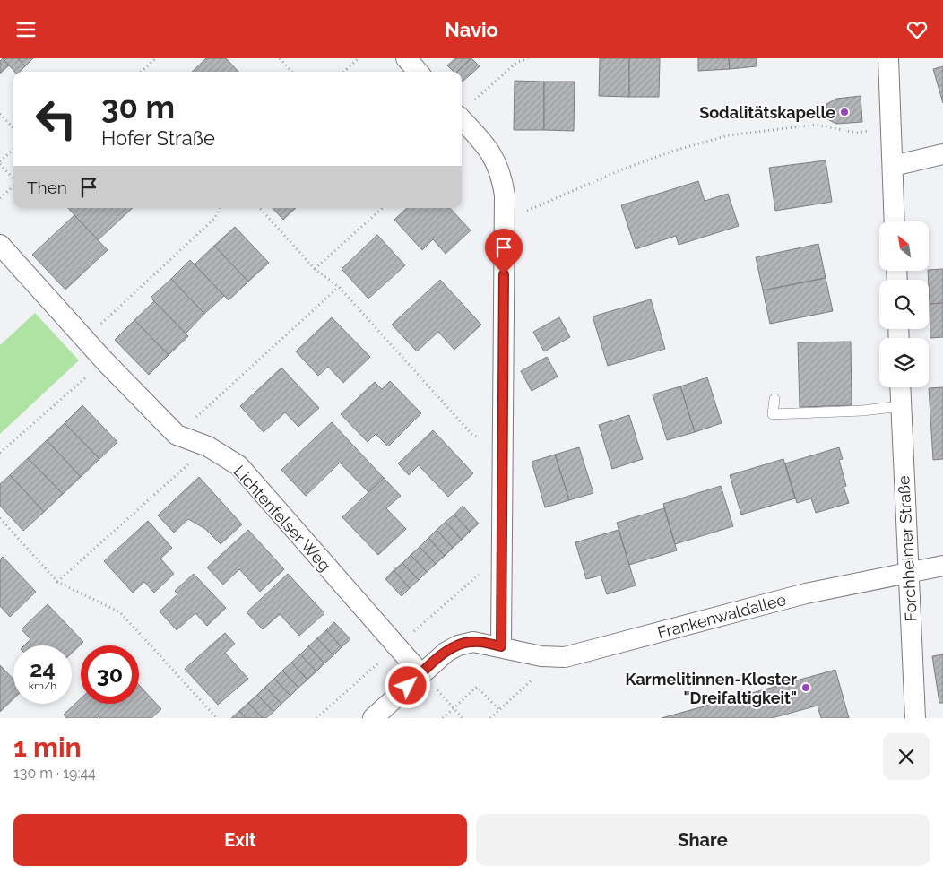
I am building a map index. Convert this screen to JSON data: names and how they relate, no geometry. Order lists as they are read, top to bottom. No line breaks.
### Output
{"streets":{"street":["Lichtenfelser Weg","Forchheimer Straße","Frankenwaldallee"]},"crossings":[["Lichtenfelser Weg","Frankenwaldallee"],["Forchheimer Straße","Frankenwaldallee"]],"places":["Sodalitätskapelle","Karmelitinnen-Kloster \"Dreifaltigkeit\""],"north":"top left","page":{"header":"Navio","turn":["30 m","Hofer Straße"],"then":"Then","speed":"24 km/h","limit":"30","heading":["1 min","130 m · 19:44"],"buttons":["Exit","Share"]}}
